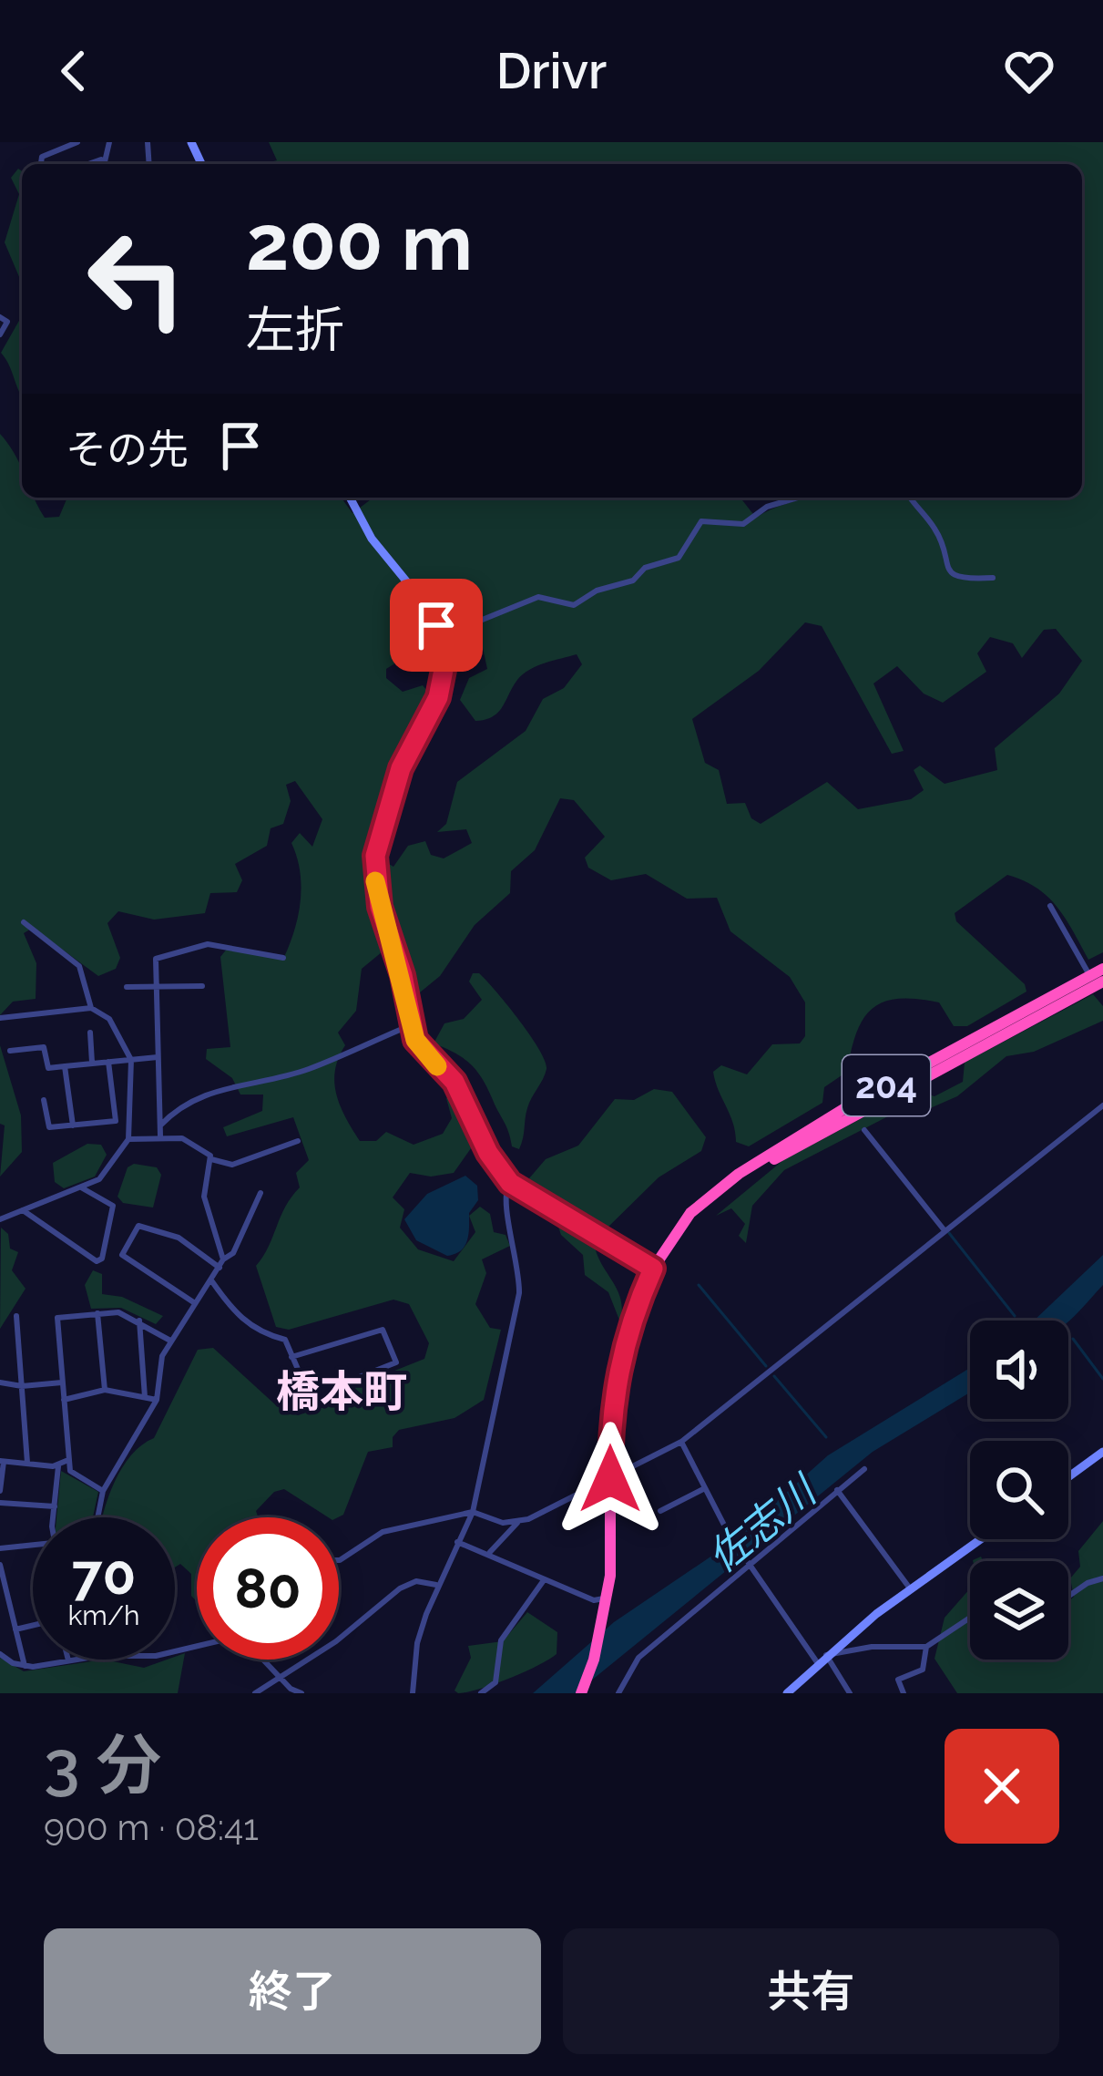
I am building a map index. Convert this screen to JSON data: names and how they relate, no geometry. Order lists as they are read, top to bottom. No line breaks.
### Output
{"streets":{"highway":["204"]},"districts":["橋本町"],"water":["佐志川"],"page":{"header":"Drivr","turn":["200 m","左折"],"then":"その先","speed":"70 km/h","limit":"80","heading":["3 分","900 m · 08:41"],"buttons":["終了","共有"]}}
